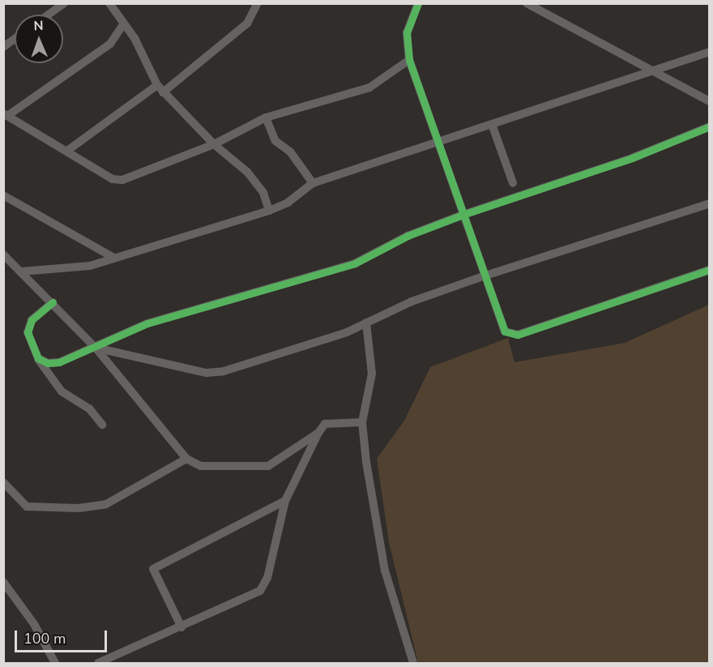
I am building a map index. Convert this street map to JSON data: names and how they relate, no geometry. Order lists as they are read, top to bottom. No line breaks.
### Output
{"scale_bar":"100 m","north":"top"}
